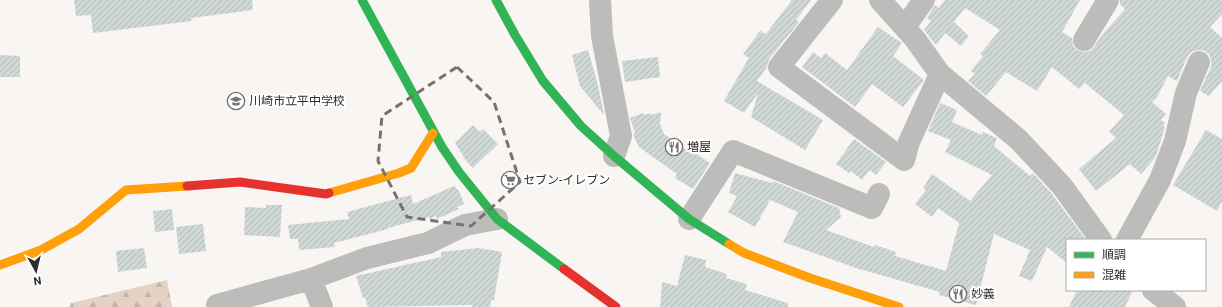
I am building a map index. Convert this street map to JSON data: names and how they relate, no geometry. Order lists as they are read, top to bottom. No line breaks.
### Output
{"places":{"school or university":["川崎市立平中学校"],"restaurant":["増屋","妙義"],"supermarket":["セブン-イレブン"]},"legend":["順調","混雑"],"north":"bottom"}
